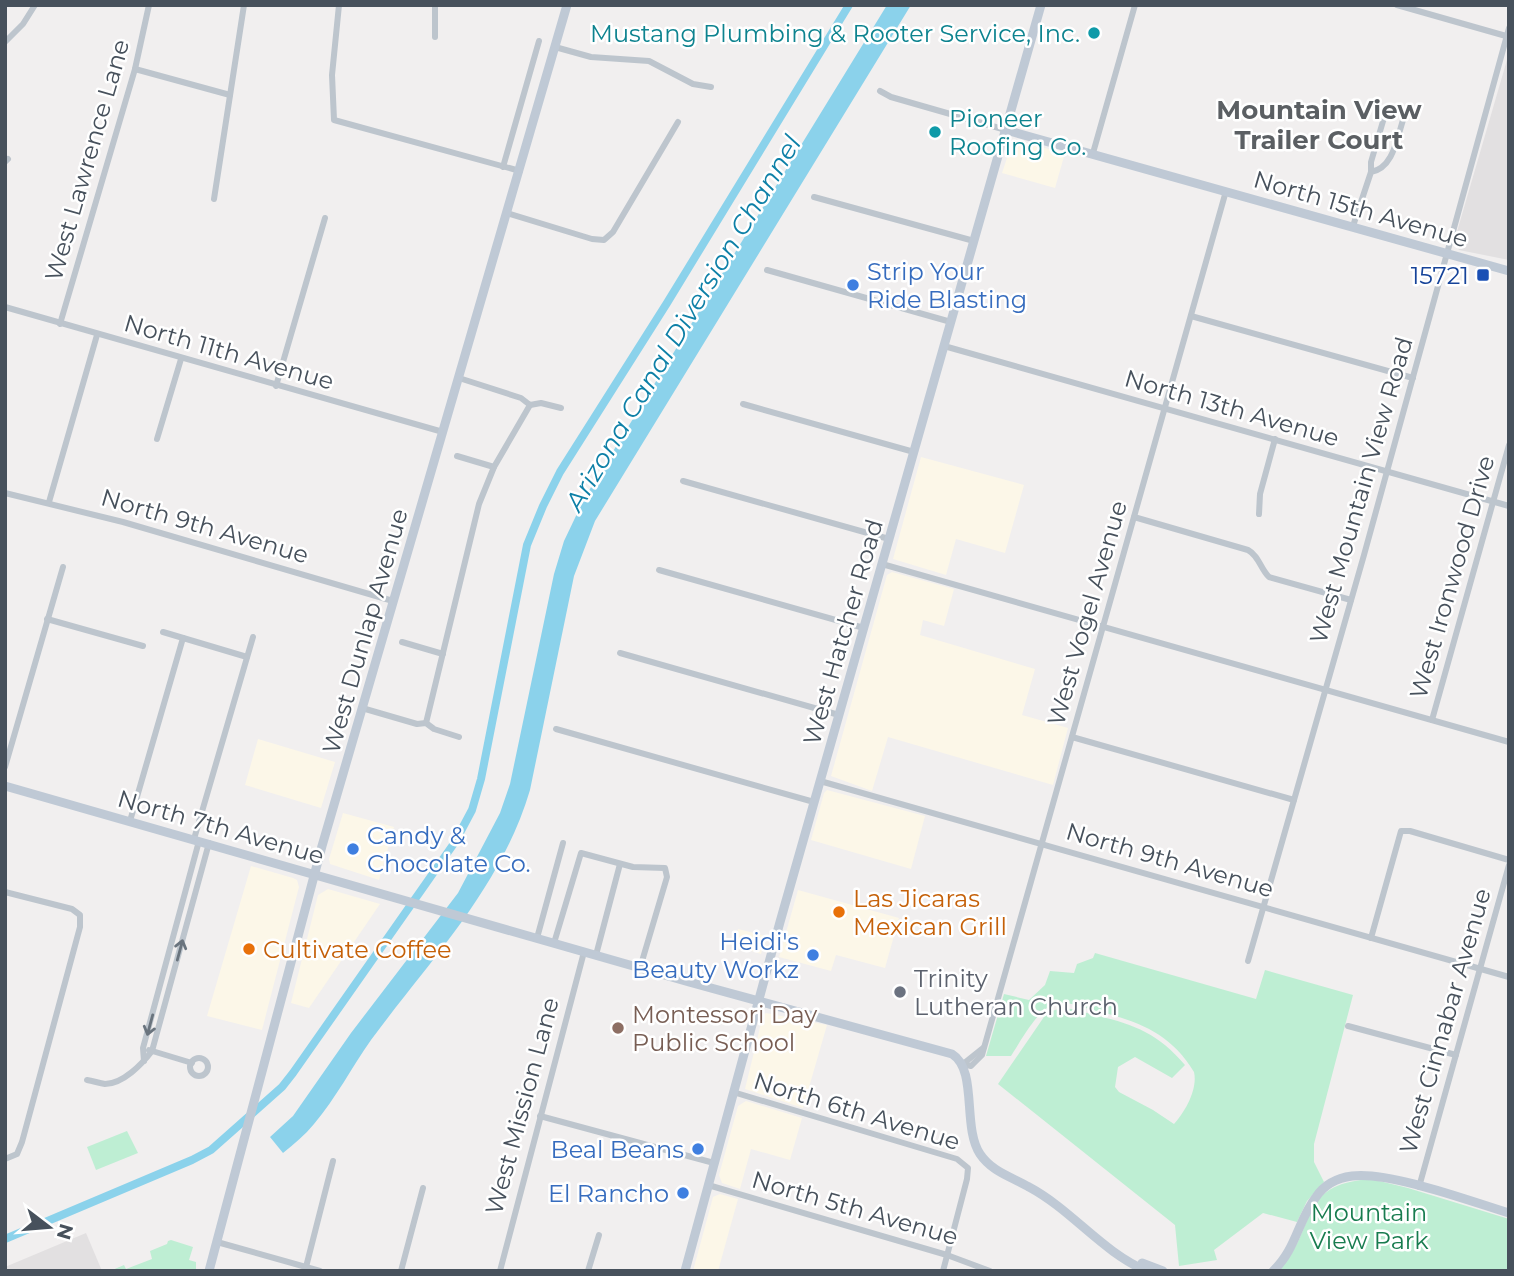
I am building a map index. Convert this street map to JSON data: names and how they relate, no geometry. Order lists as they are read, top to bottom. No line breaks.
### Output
{"streets":{"street":["West Lawrence Lane","North 15th Avenue","North 11th Avenue","North 13th Avenue","West Mountain View Road","North 9th Avenue","West Ironwood Drive","West Vogel Avenue","West Dunlap Avenue","West Hatcher Road","North 7th Avenue","West Cinnabar Avenue","West Mission Lane","North 6th Avenue","North 5th Avenue"]},"crossings":[["West Lawrence Lane","North 11th Avenue"],["North 15th Avenue","West Mountain View Road"],["North 15th Avenue","West Vogel Avenue"],["North 15th Avenue","West Hatcher Road"],["North 11th Avenue","West Dunlap Avenue"],["North 13th Avenue","West Mountain View Road"],["North 13th Avenue","West Ironwood Drive"],["North 13th Avenue","West Vogel Avenue"],["North 13th Avenue","West Hatcher Road"],["West Mountain View Road","North 9th Avenue"],["North 9th Avenue","West Vogel Avenue"],["North 9th Avenue","West Dunlap Avenue"],["North 9th Avenue","West Hatcher Road"],["North 9th Avenue","West Cinnabar Avenue"],["West Vogel Avenue","North 7th Avenue"],["West Dunlap Avenue","North 7th Avenue"],["West Hatcher Road","North 7th Avenue"],["West Hatcher Road","North 6th Avenue"],["West Hatcher Road","North 5th Avenue"],["North 7th Avenue","West Mission Lane"],["North 6th Avenue","North 5th Avenue"]],"districts":["Mountain View Trailer Court"],"water":["Arizona Canal Diversion Channel"],"parks":["Mountain View Park"],"places":{"other":["Mustang Plumbing & Rooter Service, Inc.","Pioneer Roofing Co.","Strip Your Ride Blasting","Candy & Chocolate Co.","Las Jicaras Mexican Grill","Cultivate Coffee","Heidi's Beauty Workz","Trinity Lutheran Church","Montessori Day Public School","Beal Beans","El Rancho"],"transit":["15721"]},"north":"right"}
